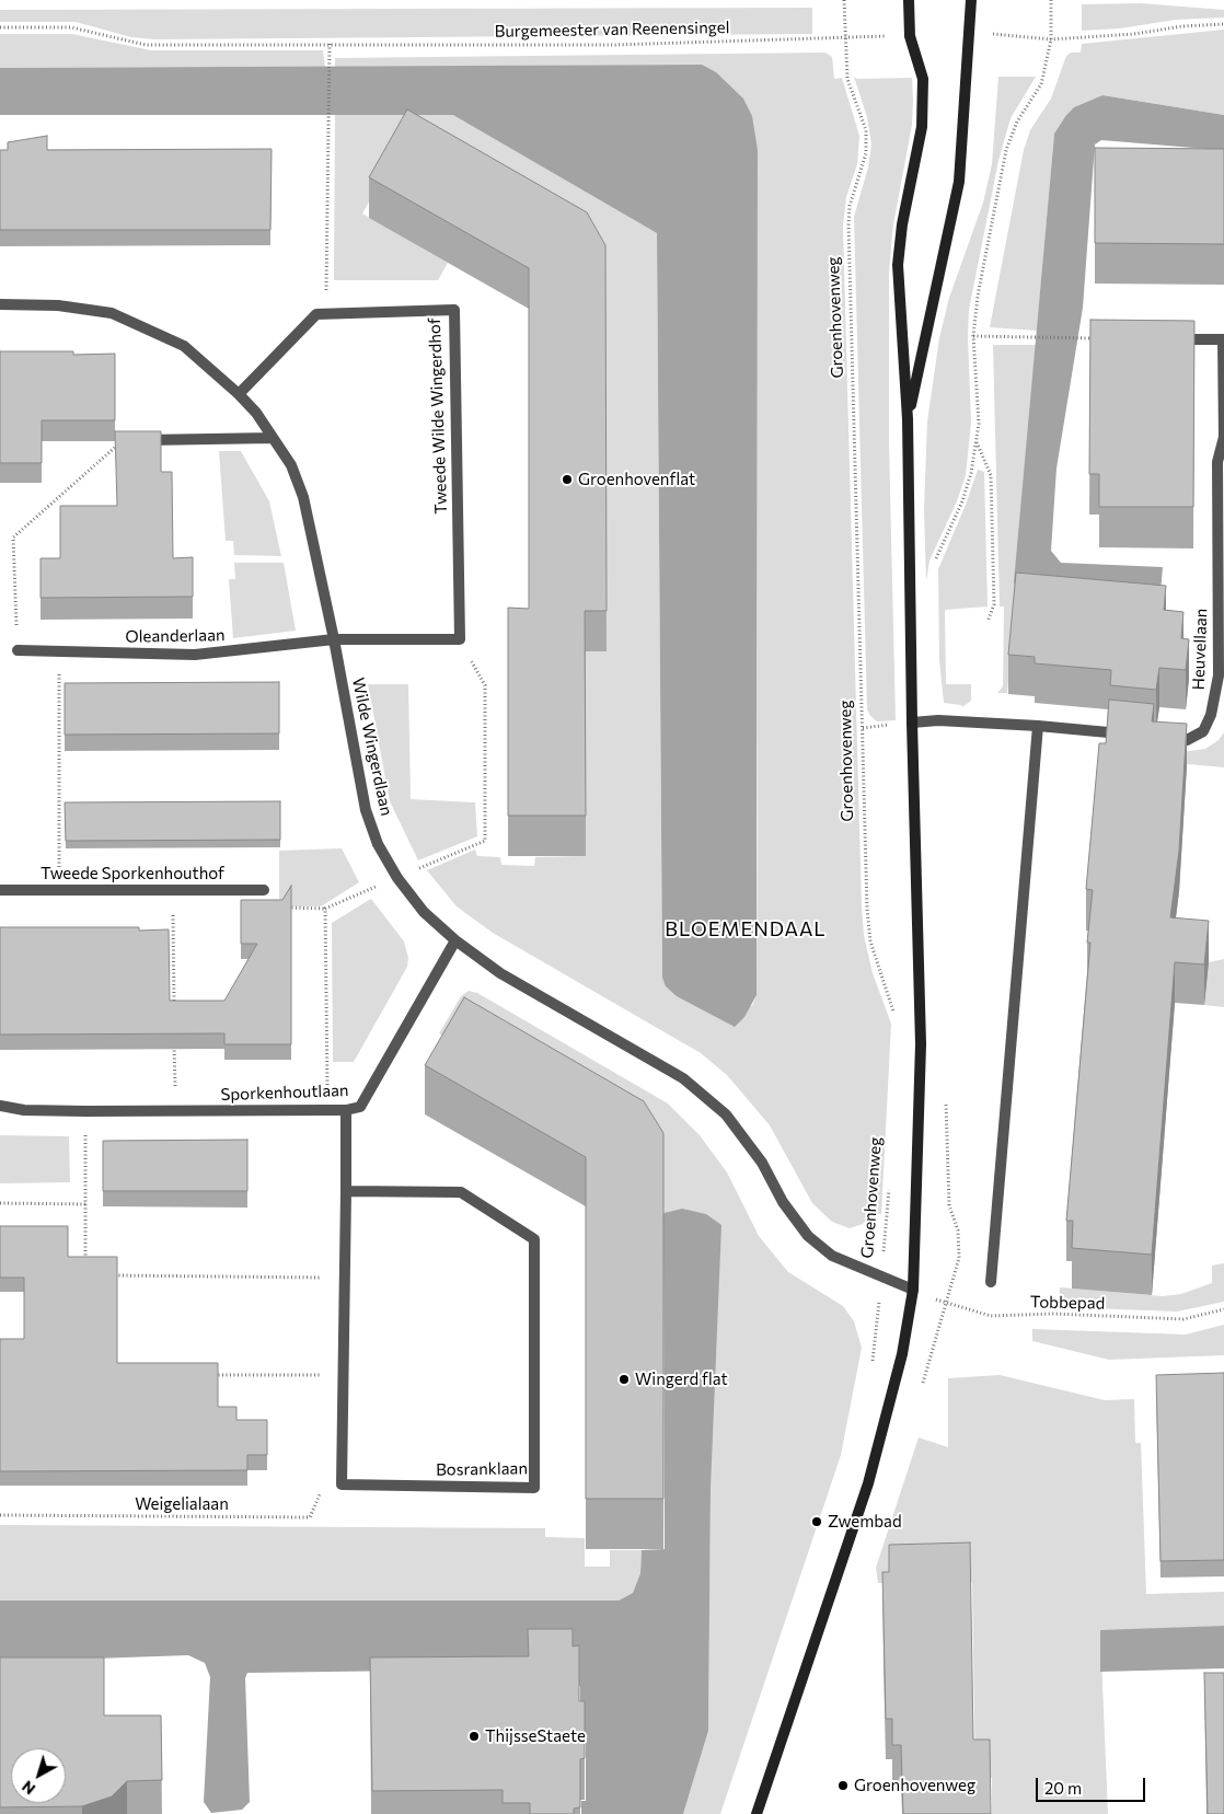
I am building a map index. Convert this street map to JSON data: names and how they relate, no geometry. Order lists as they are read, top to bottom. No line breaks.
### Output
{"streets":{"street":["Tweede Wilde Wingerdhof","Oleanderlaan","Heuvellaan","Wilde Wingerdlaan","Tweede Sporkenhouthof","Sporkenhoutlaan","Bosranklaan"],"path":["Burgemeester van Reenensingel","Groenhovenweg","Tobbepad","Weigelialaan"]},"crossings":[["Burgemeester van Reenensingel","Groenhovenweg"],["Groenhovenweg","Wilde Wingerdlaan"],["Tweede Wilde Wingerdhof","Oleanderlaan"],["Tweede Wilde Wingerdhof","Wilde Wingerdlaan"],["Oleanderlaan","Wilde Wingerdlaan"],["Wilde Wingerdlaan","Sporkenhoutlaan"],["Wilde Wingerdlaan","Tobbepad"],["Bosranklaan","Weigelialaan"]],"districts":["BLOEMENDAAL"],"places":["Groenhovenflat","Wingerd flat","Zwembad","ThijsseStaete","Groenhovenweg"],"scale_bar":"20 m","north":"bottom left"}
